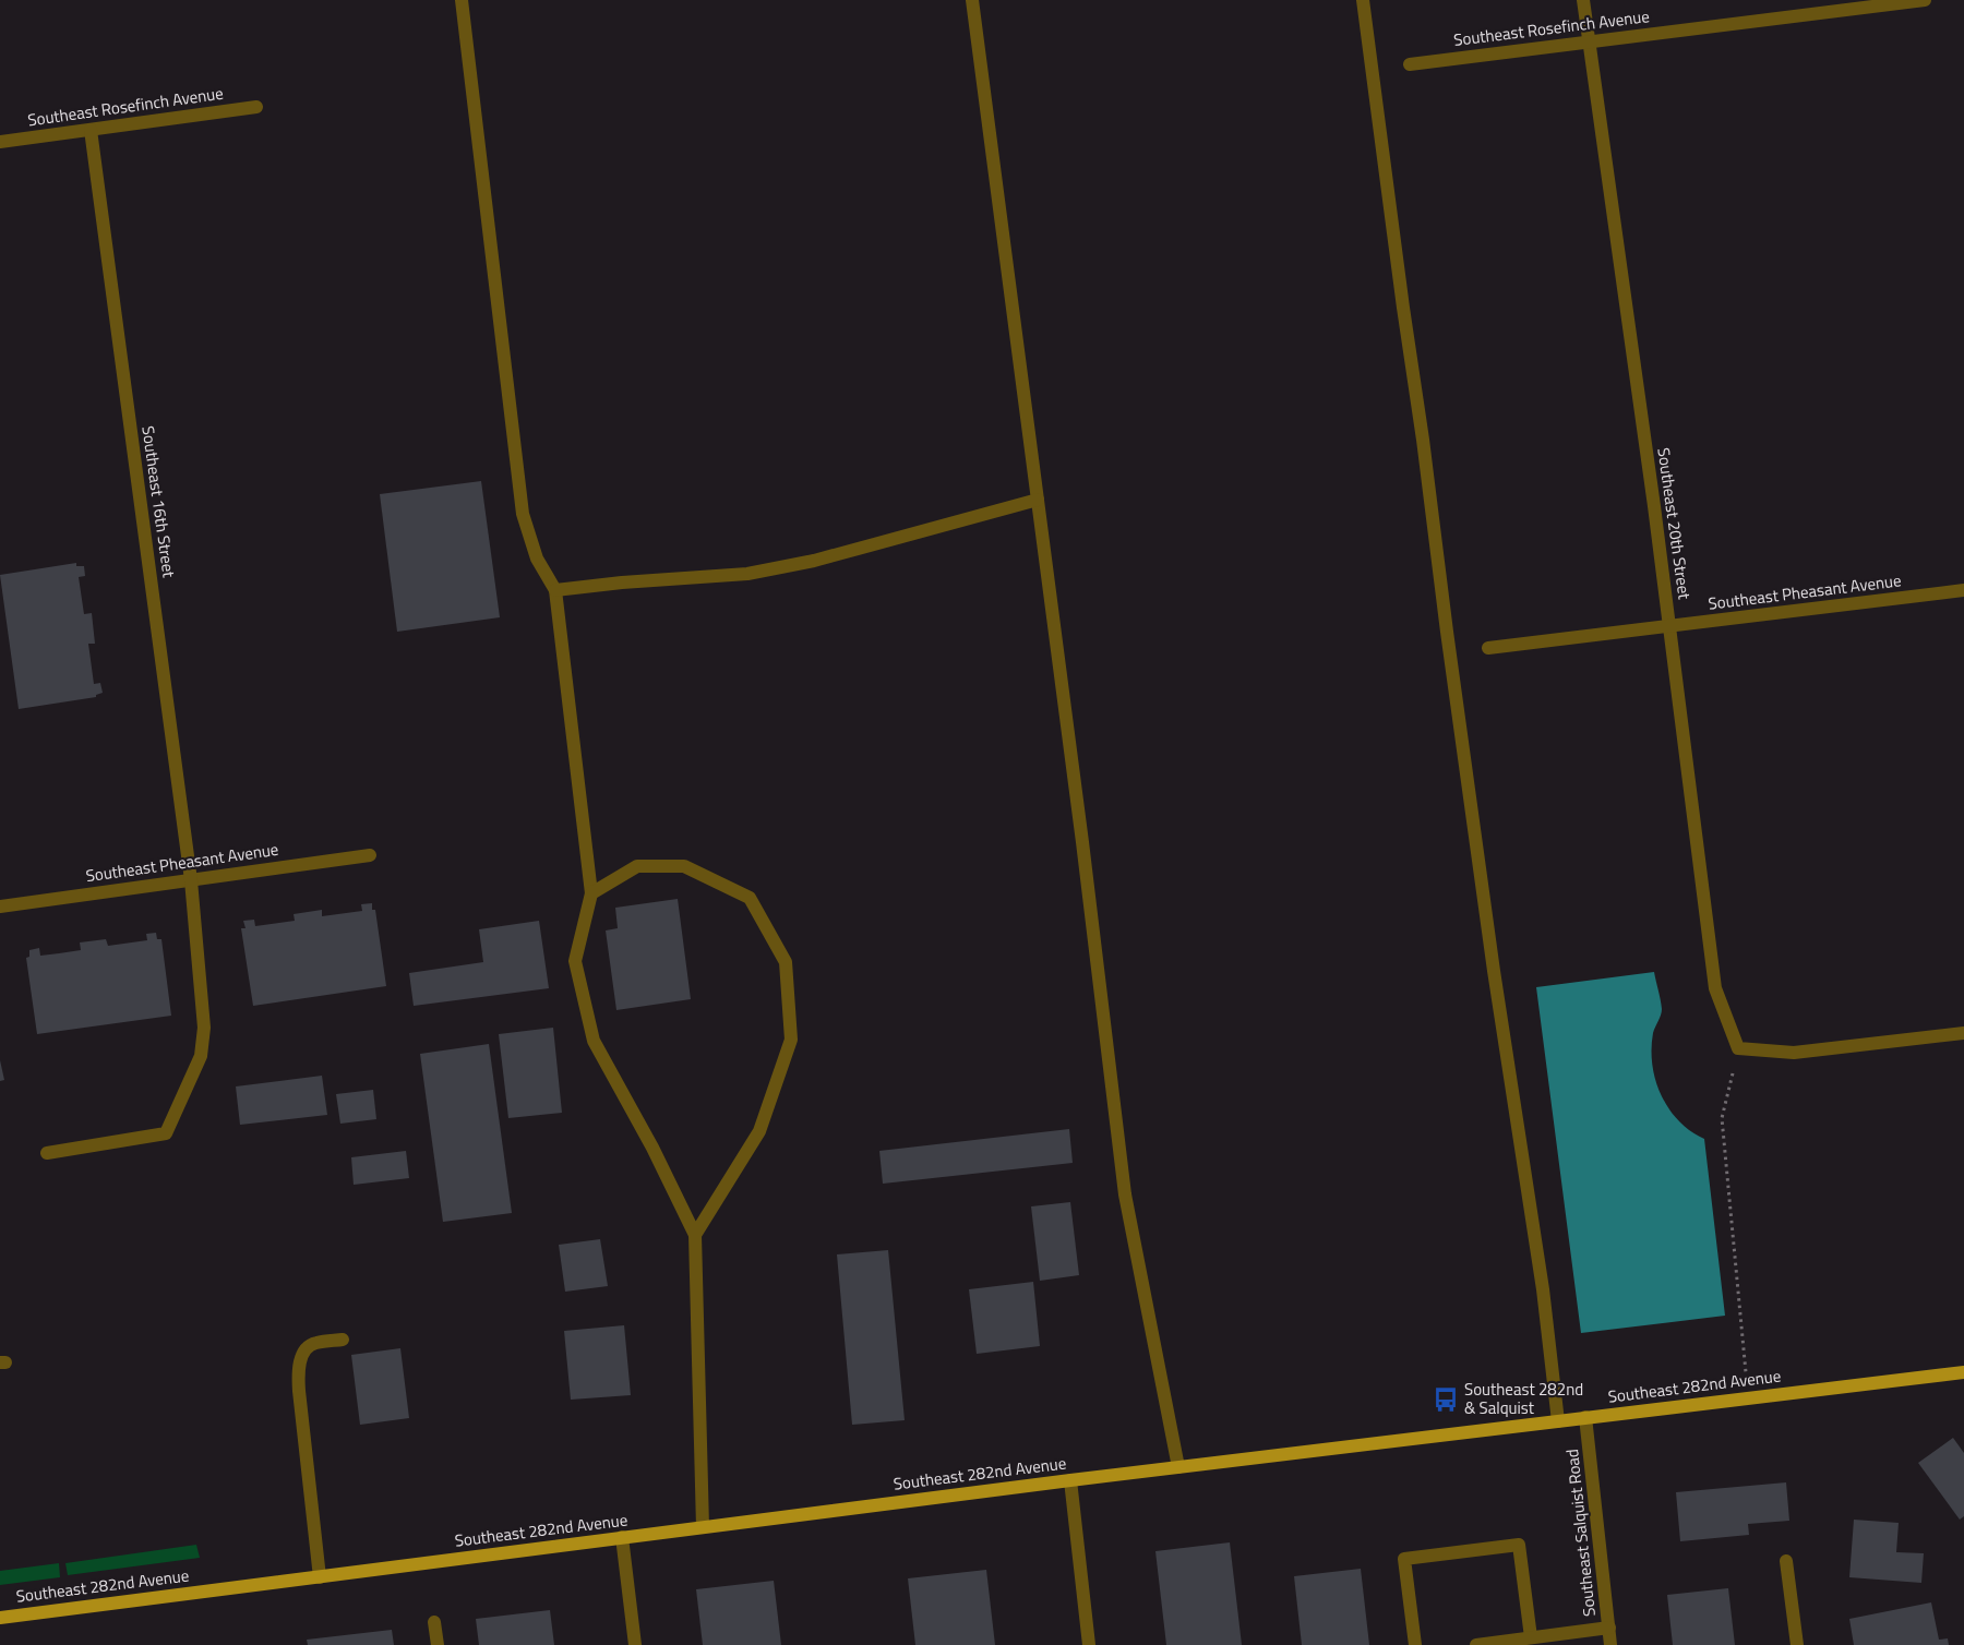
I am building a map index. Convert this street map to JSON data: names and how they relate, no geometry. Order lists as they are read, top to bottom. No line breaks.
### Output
{"streets":{"main road":["Southeast 282nd Avenue"],"street":["Southeast Rosefinch Avenue","Southeast 16th Street","Southeast 20th Street","Southeast Pheasant Avenue","Southeast Salquist Road"]},"crossings":[["Southeast Rosefinch Avenue","Southeast 16th Street"],["Southeast Rosefinch Avenue","Southeast 20th Street"],["Southeast 16th Street","Southeast Pheasant Avenue"],["Southeast 20th Street","Southeast Pheasant Avenue"],["Southeast 282nd Avenue","Southeast Salquist Road"]],"places":{"bus stop":["Southeast 282nd & Salquist"]}}
